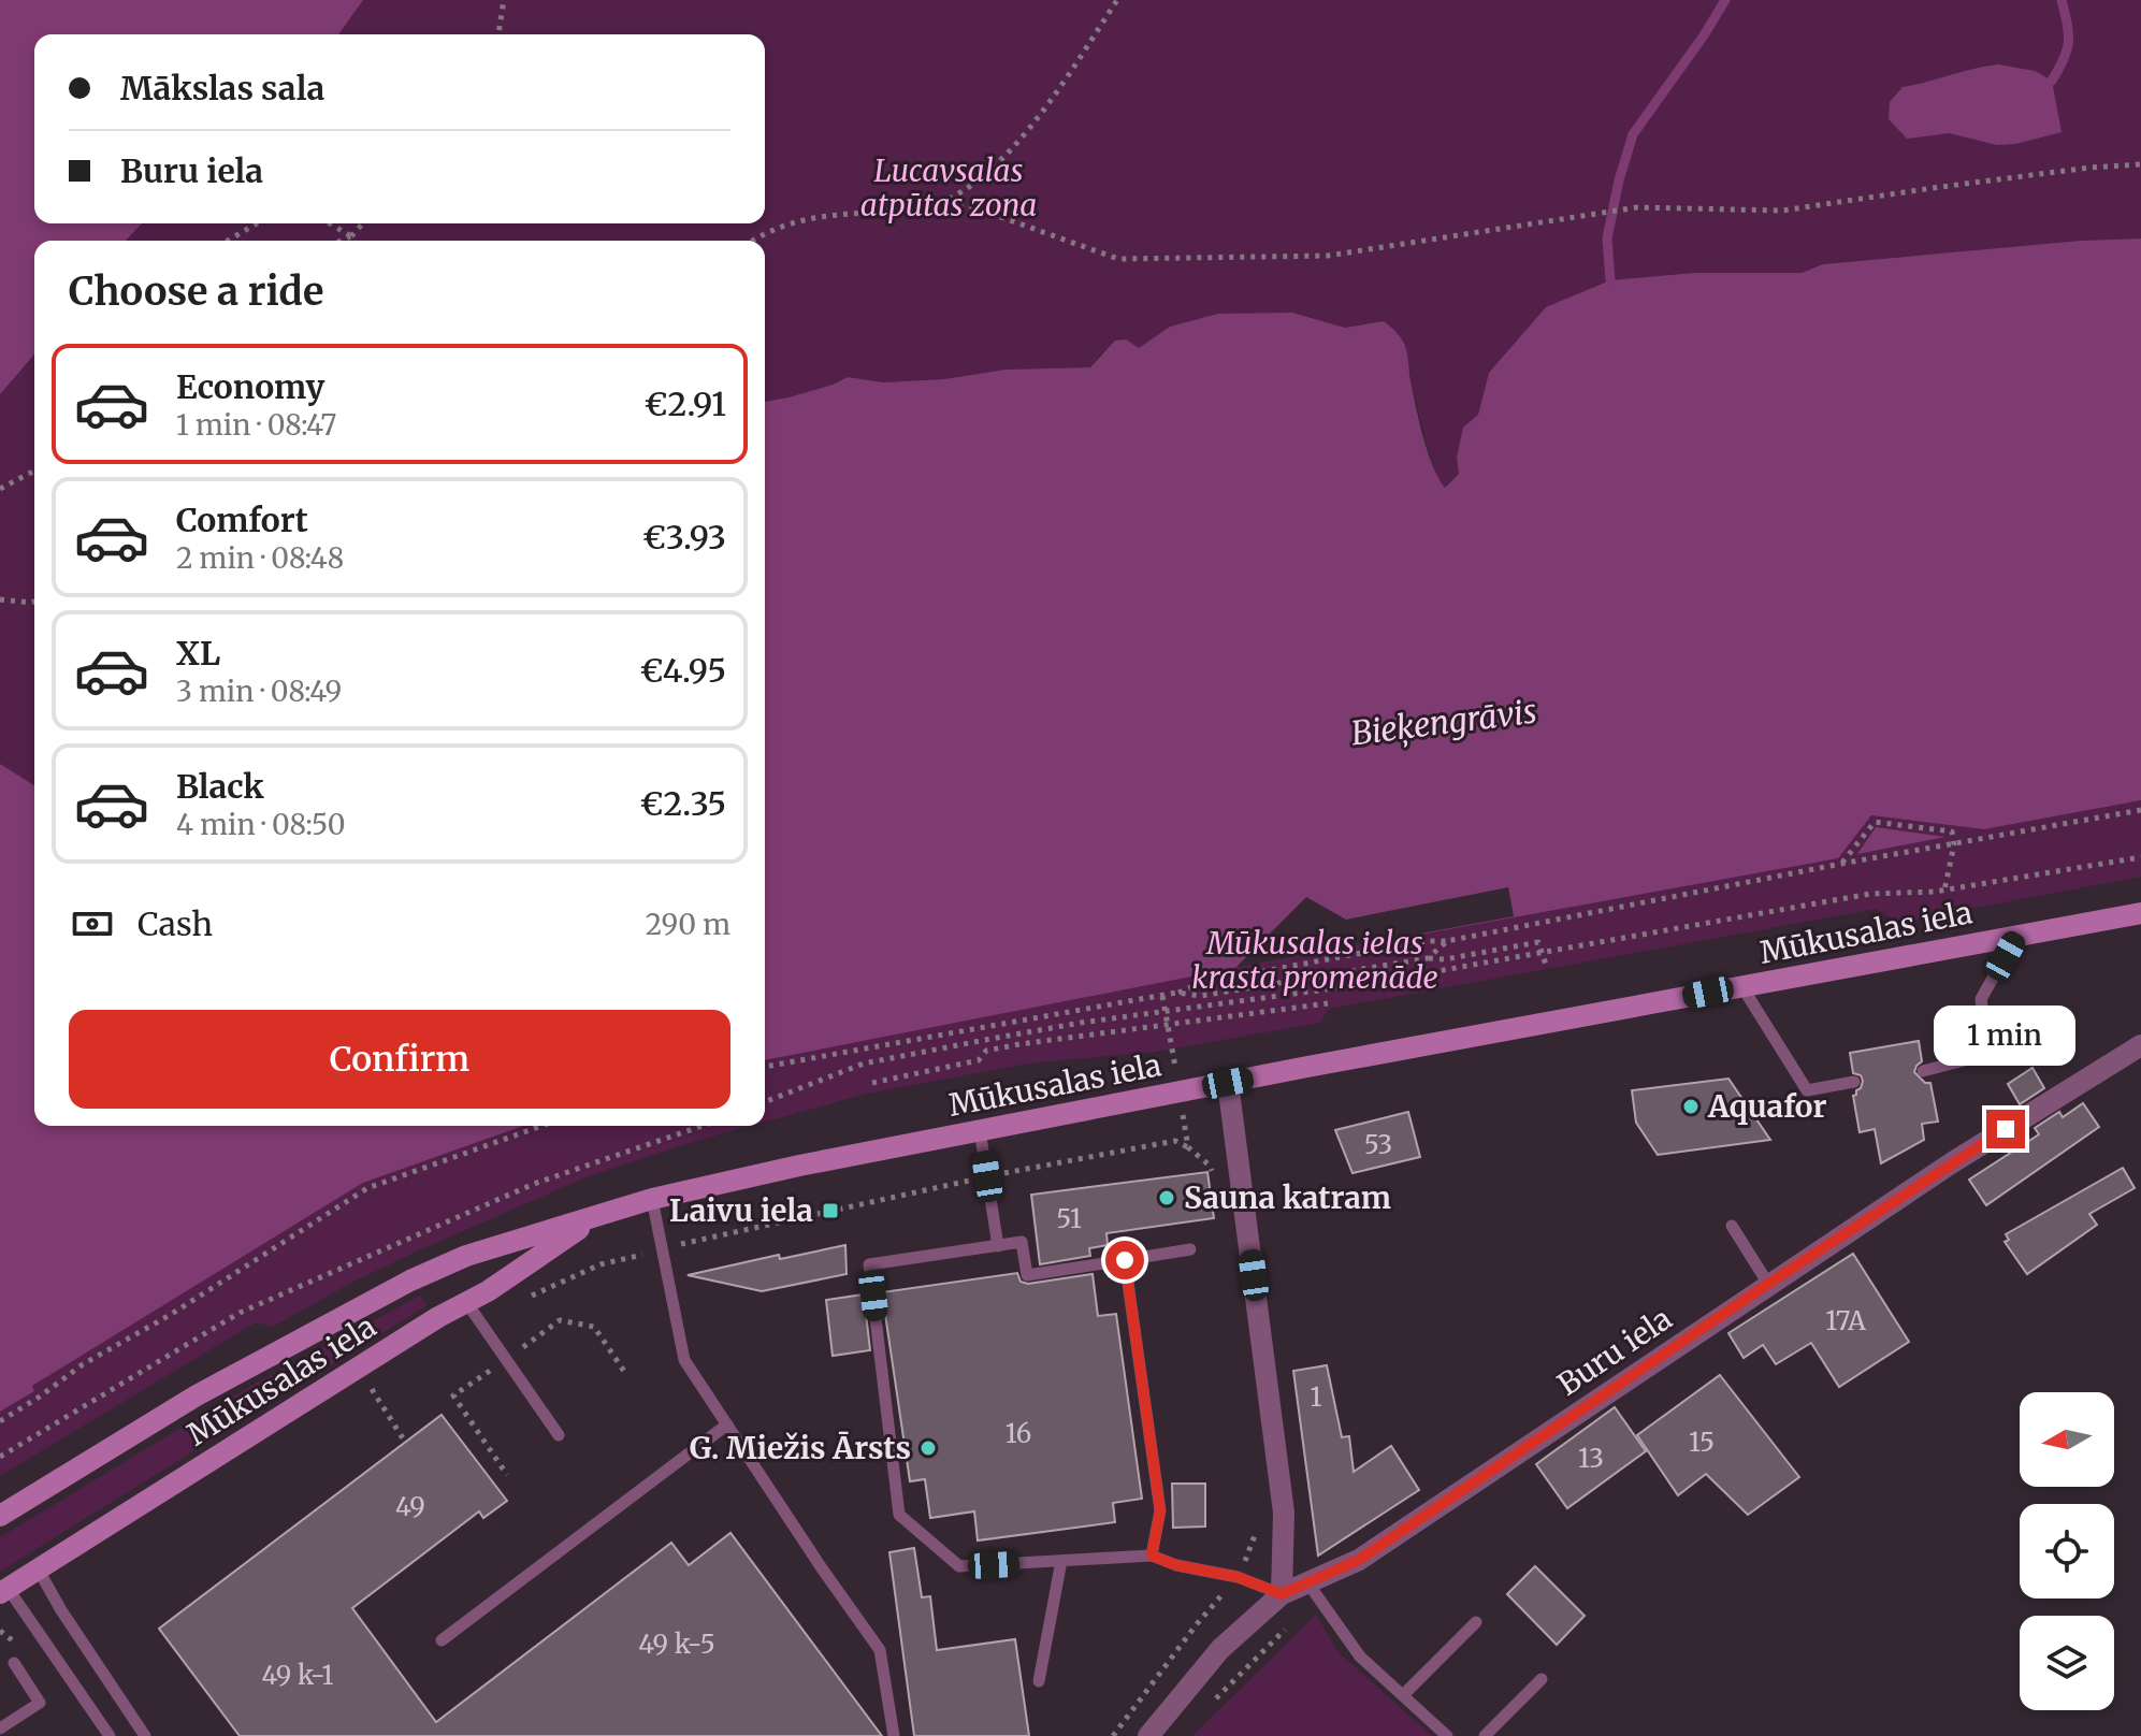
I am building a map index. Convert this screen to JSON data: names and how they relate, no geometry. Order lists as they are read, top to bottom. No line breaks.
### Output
{"streets":{"main road":["Mūkusalas iela"],"street":["Buru iela"]},"water":["Bieķengrāvis"],"parks":["Lucavsalas atpūtas zona","Mūkusalas ielas krasta promenāde"],"places":{"other":["Aquafor","Sauna katram","G. Miežis Ārsts"],"transit":["Laivu iela"]},"house_numbers":["53","51","17A","1","16","15","13","49","49 k-5","49 k-1"],"north":"left","page":{"banner":["Mākslas sala","Buru iela"],"heading":"Choose a ride","list":[{"name":"Economy","note":"1 min · 08:47","value":"€2.91"},{"name":"Comfort","note":"2 min · 08:48","value":"€3.93"},{"name":"XL","note":"3 min · 08:49","value":"€4.95"},{"name":"Black","note":"4 min · 08:50","value":"€2.35"}],"pay":["Cash","290 m"],"buttons":"Confirm","bubble":"1 min"}}
